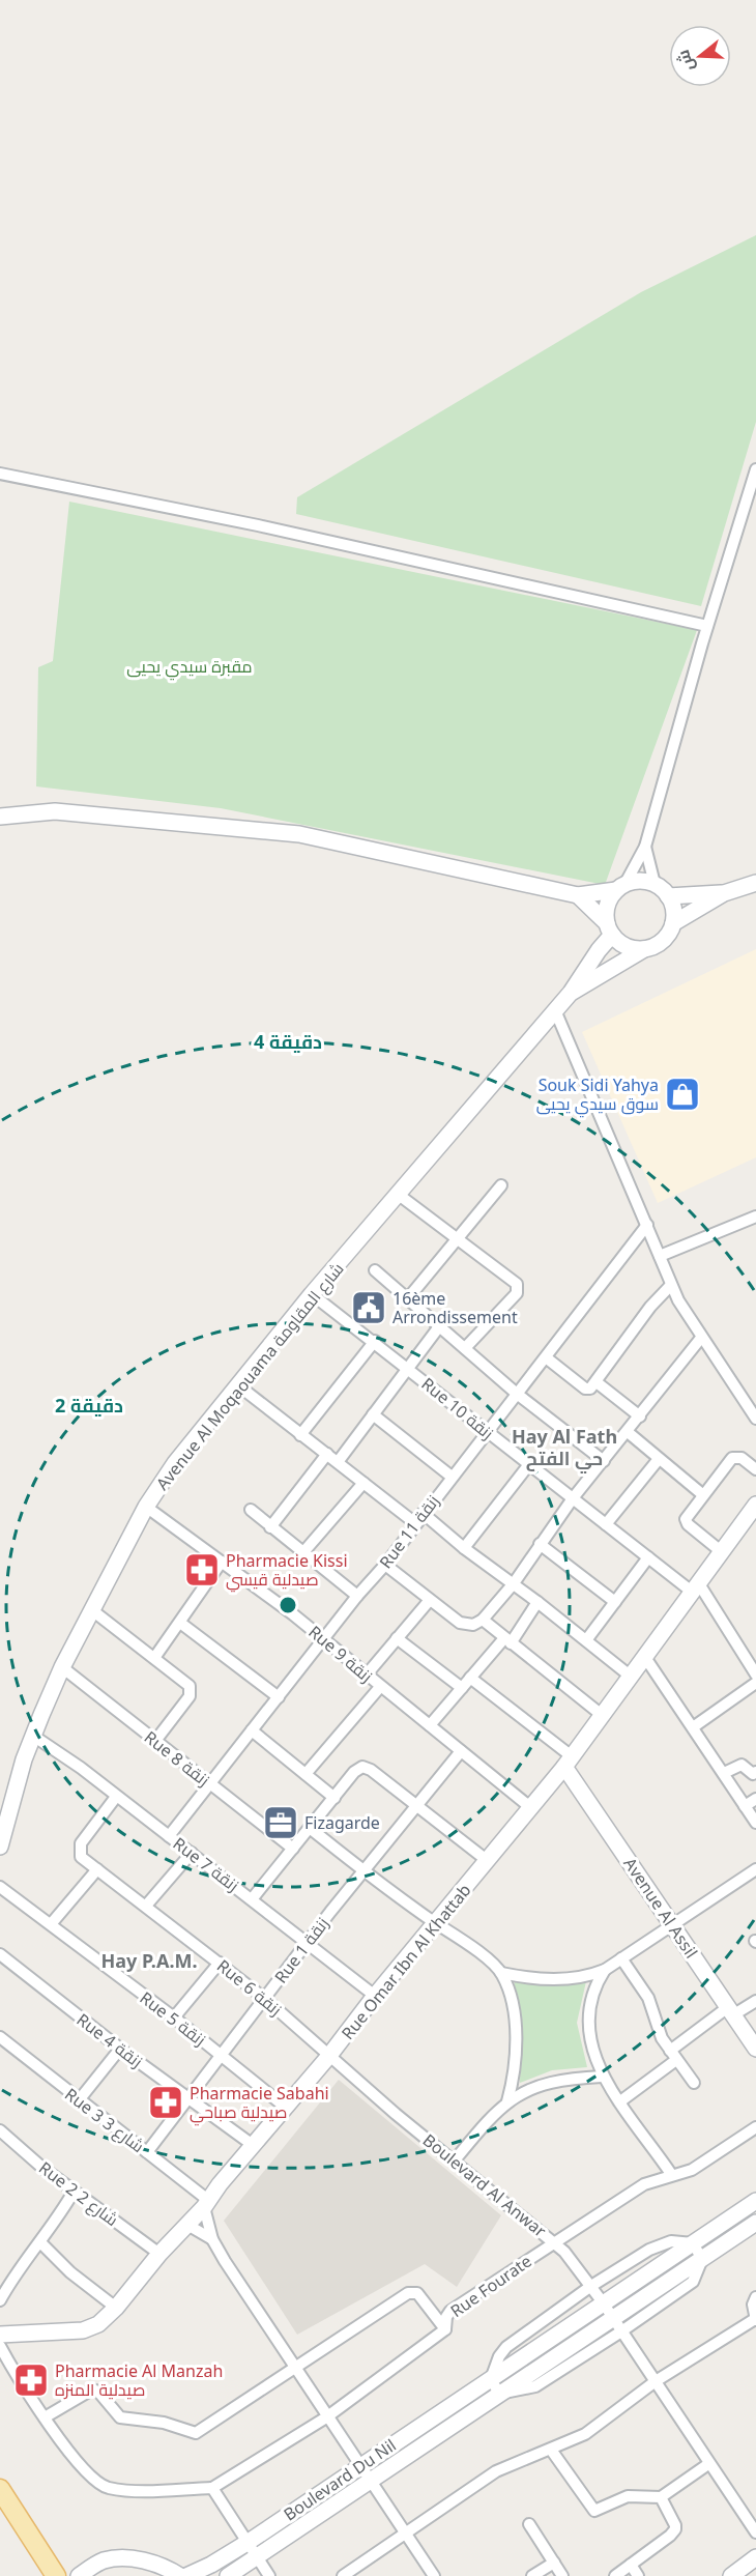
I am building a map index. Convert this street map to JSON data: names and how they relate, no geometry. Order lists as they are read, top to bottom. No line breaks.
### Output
{"streets":{"street":["Avenue Al Moqaouama شارع المقاومة","Rue 10 زنقة","Rue 11 زنقة","Rue 9 زنقة","Rue 8 زنقة","Rue 7 زنقة","Avenue Al Assil","Rue 1 زنقة","Rue Omar Ibn Al Khattab","Rue 6 زنقة","Rue 5 زنقة","Rue 4 زنقة","Rue 3 شارع 3","Boulevard Al Anwar","Rue 2 شارع 2","Rue Fourate","Boulevard Du Nil"]},"crossings":[["Avenue Al Moqaouama شارع المقاومة","Rue 10 زنقة"],["Avenue Al Moqaouama شارع المقاومة","Rue 9 زنقة"],["Avenue Al Moqaouama شارع المقاومة","Rue 8 زنقة"],["Avenue Al Moqaouama شارع المقاومة","Rue 7 زنقة"],["Rue 10 زنقة","Rue 11 زنقة"],["Rue 10 زنقة","Rue Omar Ibn Al Khattab"],["Rue 11 زنقة","Rue 9 زنقة"],["Rue 11 زنقة","Rue 8 زنقة"],["Rue 11 زنقة","Rue 7 زنقة"],["Rue 9 زنقة","Rue 1 زنقة"],["Rue 9 زنقة","Rue Omar Ibn Al Khattab"],["Rue 7 زنقة","Rue 1 زنقة"],["Rue 7 زنقة","Rue Omar Ibn Al Khattab"],["Rue 7 زنقة","Rue 6 زنقة"],["Avenue Al Assil","Rue Omar Ibn Al Khattab"],["Rue 1 زنقة","Rue 6 زنقة"],["Rue 1 زنقة","Rue 5 زنقة"],["Rue 1 زنقة","Rue 4 زنقة"],["Rue 1 زنقة","Rue 3 شارع 3"],["Rue Omar Ibn Al Khattab","Rue 6 زنقة"],["Rue Omar Ibn Al Khattab","Rue 5 زنقة"],["Rue Omar Ibn Al Khattab","Rue 4 زنقة"],["Rue Omar Ibn Al Khattab","Rue 3 شارع 3"],["Rue Omar Ibn Al Khattab","Boulevard Al Anwar"],["Rue Omar Ibn Al Khattab","Rue 2 شارع 2"],["Rue 6 زنقة","Boulevard Al Anwar"],["Boulevard Al Anwar","Rue Fourate"],["Boulevard Al Anwar","Boulevard Du Nil"]],"districts":["Hay Al Fath حي الفتح","Hay P.A.M."],"parks":["مقبرة سيدي يحيى"],"places":{"shop":["Souk Sidi Yahya سوق سيدي يحيى"],"public building":["16ème Arrondissement"],"pharmacy":["Pharmacie Kissi صيدلية قيسي","Pharmacie Sabahi صيدلية صباحي","Pharmacie Al Manzah صيدلية المنزه"],"office":["Fizagarde"]},"north":"left","rings":["4 دقيقة","2 دقيقة"]}
